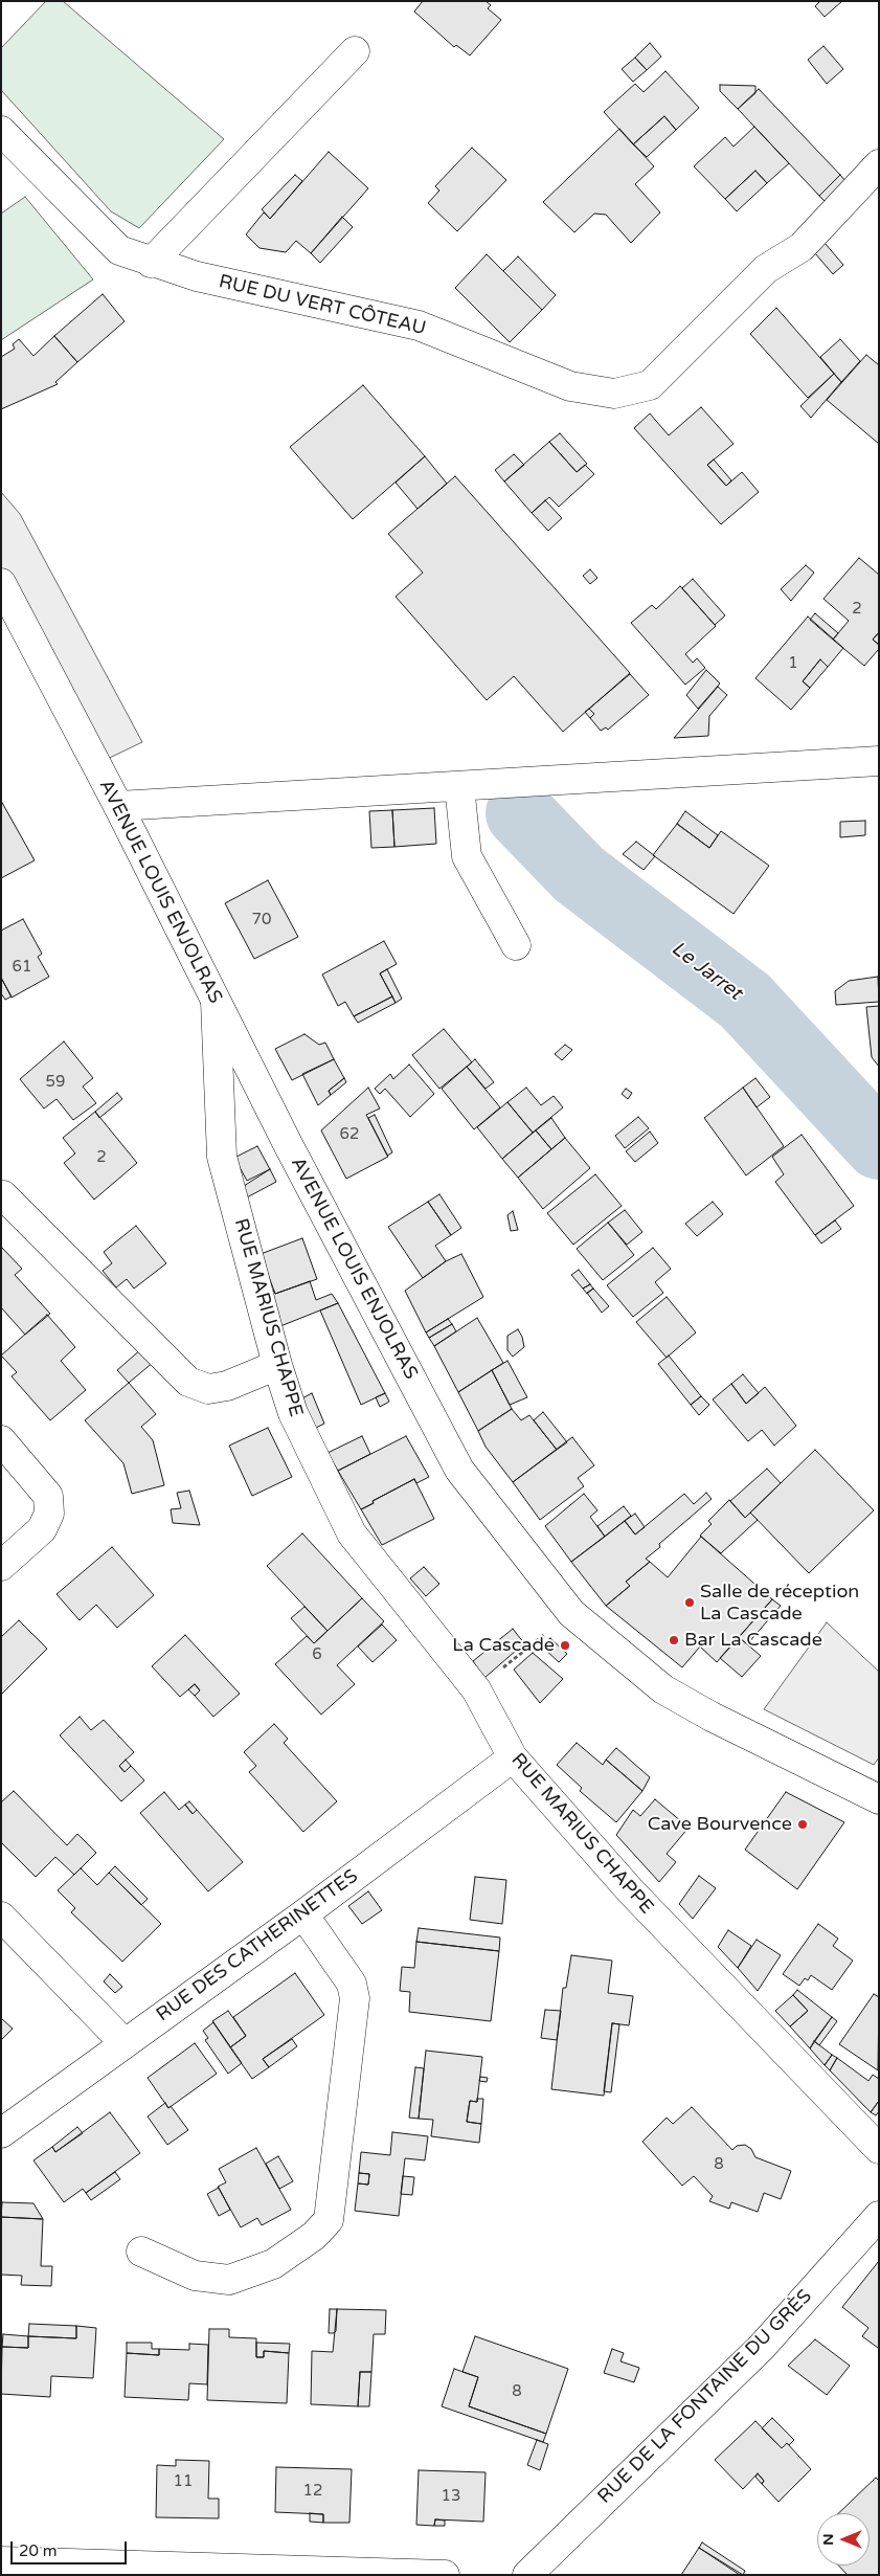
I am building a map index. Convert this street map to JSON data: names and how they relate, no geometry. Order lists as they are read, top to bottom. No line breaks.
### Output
{"streets":{"street":["RUE DU VERT CÔTEAU","AVENUE LOUIS ENJOLRAS","RUE MARIUS CHAPPE","RUE DES CATHERINETTES","RUE DE LA FONTAINE DU GRÈS"]},"crossings":[["AVENUE LOUIS ENJOLRAS","RUE MARIUS CHAPPE"],["RUE MARIUS CHAPPE","RUE DES CATHERINETTES"]],"water":["Le Jarret"],"places":["Salle de réception La Cascade","Bar La Cascade","La Cascade","Cave Bourvence"],"house_numbers":["2","1","70","61","59","62","2","6","8","8","11","12","13"],"scale_bar":"20 m","north":"left"}
